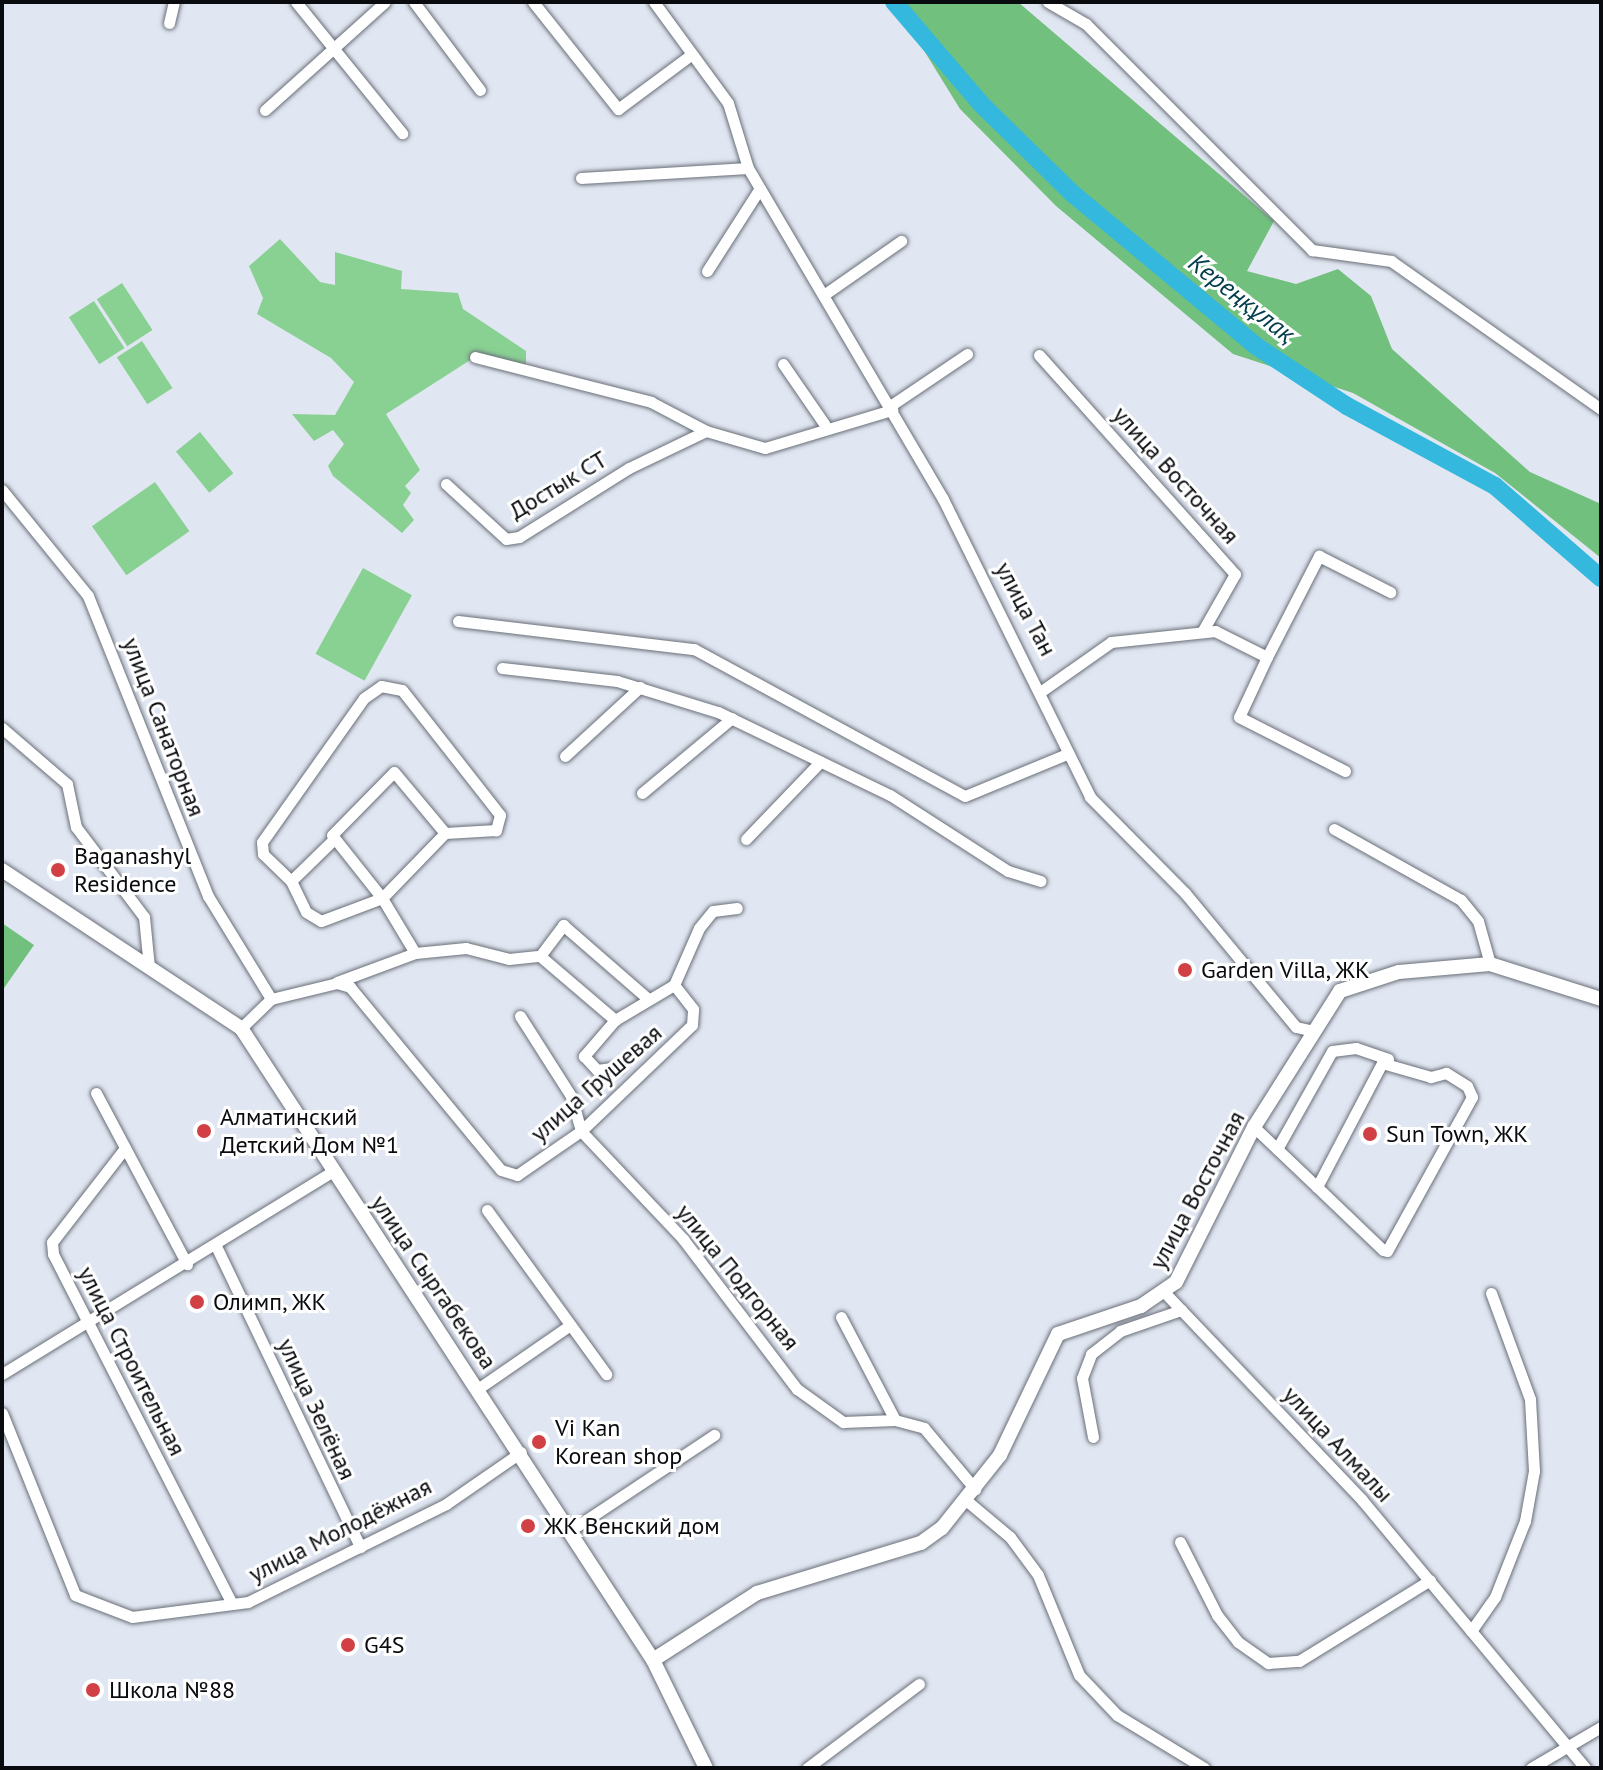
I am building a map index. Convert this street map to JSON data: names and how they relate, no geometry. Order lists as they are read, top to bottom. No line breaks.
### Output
{"streets":{"street":["улица Восточная","Достык СТ","улица Тан","улица Санаторная","улица Грушевая","улица Подгорная","улица Сыргабекова","улица Строительная","улица Зелёная","улица Алмалы","улица Молодёжная"]},"crossings":[["улица Восточная","улица Тан"],["улица Восточная","улица Подгорная"],["улица Восточная","улица Сыргабекова"],["улица Восточная","улица Алмалы"],["улица Грушевая","улица Подгорная"],["улица Сыргабекова","улица Молодёжная"],["улица Строительная","улица Молодёжная"],["улица Зелёная","улица Молодёжная"]],"water":["Кереңқұлақ"],"places":["Baganashyl Residence","Garden Villa, ЖК","Алматинский Детский Дом №1","Sun Town, ЖК","Олимп, ЖК","Vi Kan Korean shop","ЖК Венский дом","G4S","Школа №88"]}
